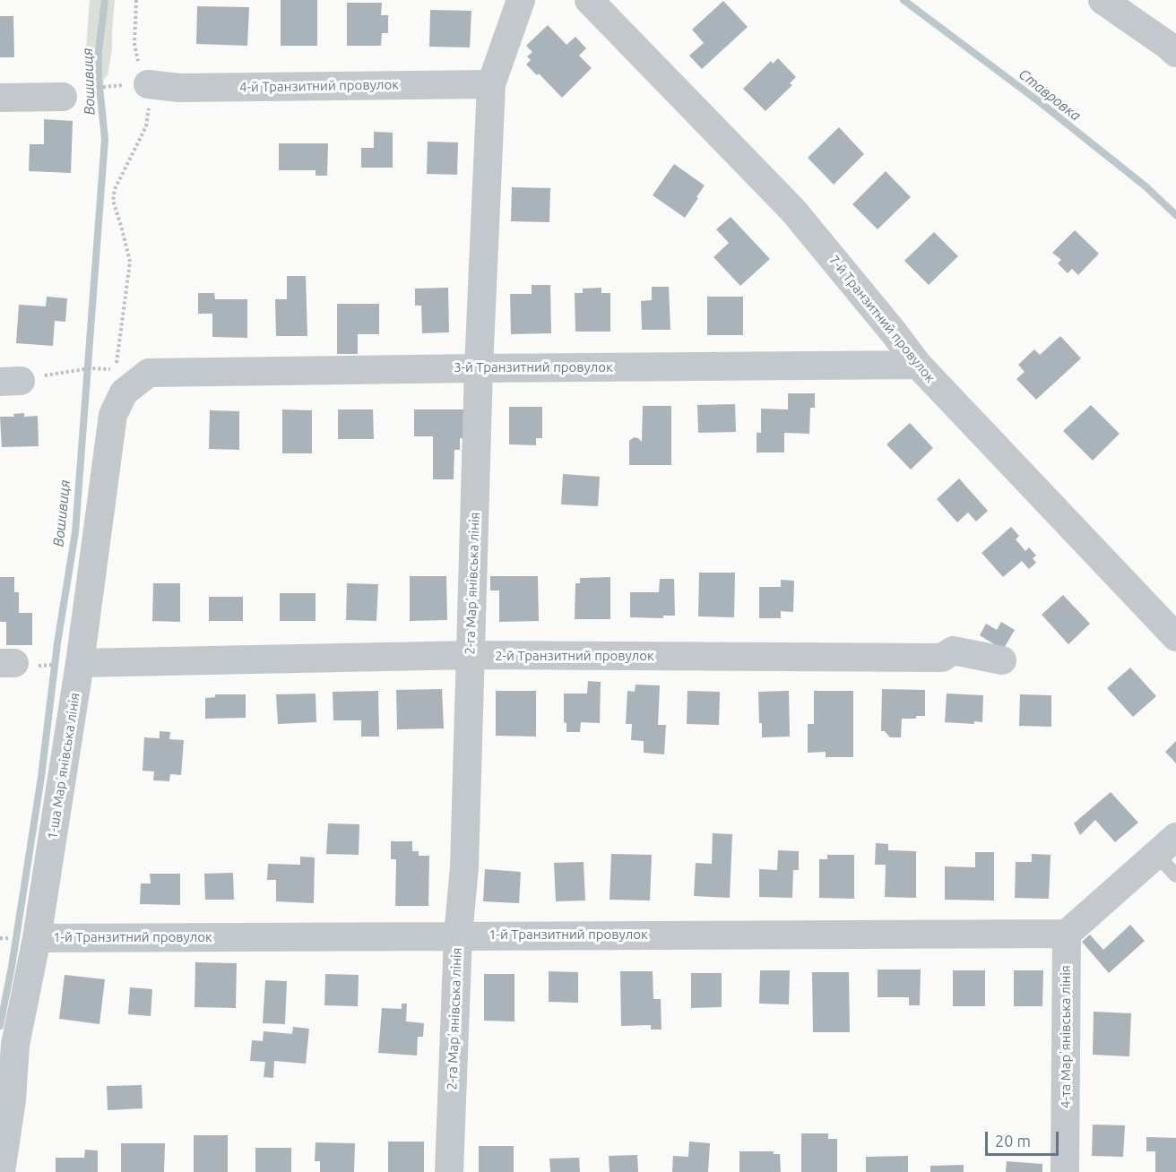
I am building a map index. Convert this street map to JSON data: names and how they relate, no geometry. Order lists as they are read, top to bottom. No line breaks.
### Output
{"streets":{"street":["4-й Транзитний провулок","7-й Транзитний провулок","3-й Транзитний провулок","2-га Марʼянівська лінія","2-й Транзитний провулок","1-ша Марʼянівська лінія","1-й Транзитний провулок","4-та Марʼянівська лінія"]},"crossings":[["4-й Транзитний провулок","2-га Марʼянівська лінія"],["7-й Транзитний провулок","3-й Транзитний провулок"],["3-й Транзитний провулок","2-га Марʼянівська лінія"],["3-й Транзитний провулок","1-ша Марʼянівська лінія"],["2-га Марʼянівська лінія","2-й Транзитний провулок"],["2-га Марʼянівська лінія","1-й Транзитний провулок"],["2-й Транзитний провулок","1-ша Марʼянівська лінія"],["1-ша Марʼянівська лінія","1-й Транзитний провулок"],["1-й Транзитний провулок","4-та Марʼянівська лінія"]],"water":["Вошивиця","Ставровка"],"scale_bar":"20 m"}
